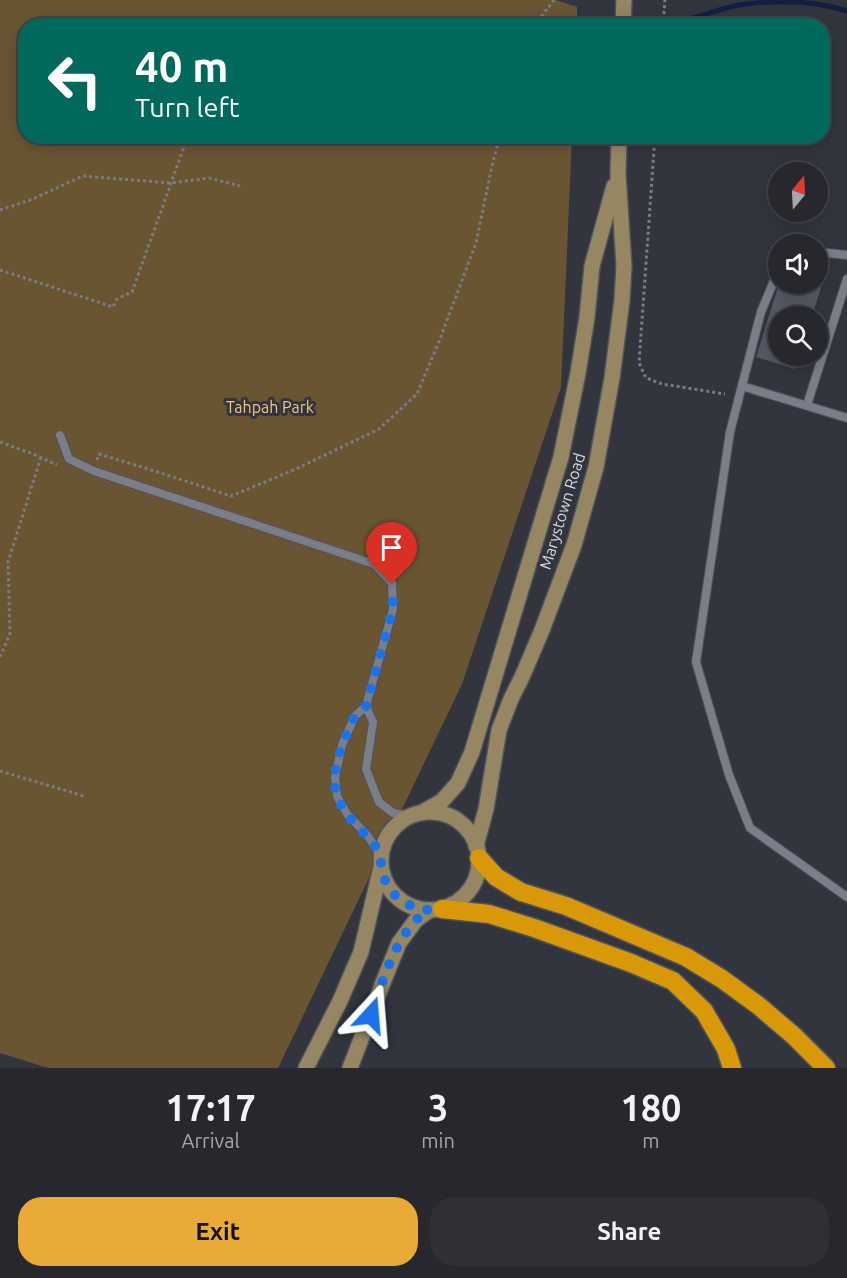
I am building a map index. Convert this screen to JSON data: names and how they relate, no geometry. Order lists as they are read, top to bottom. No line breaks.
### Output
{"streets":{"main road":["Marystown Road"]},"parks":["Tahpah Park"],"north":"top","page":{"turn":["40 m","Turn left"],"eta":["17:17","Arrival","3","min","180","m"],"buttons":["Exit","Share"]}}
